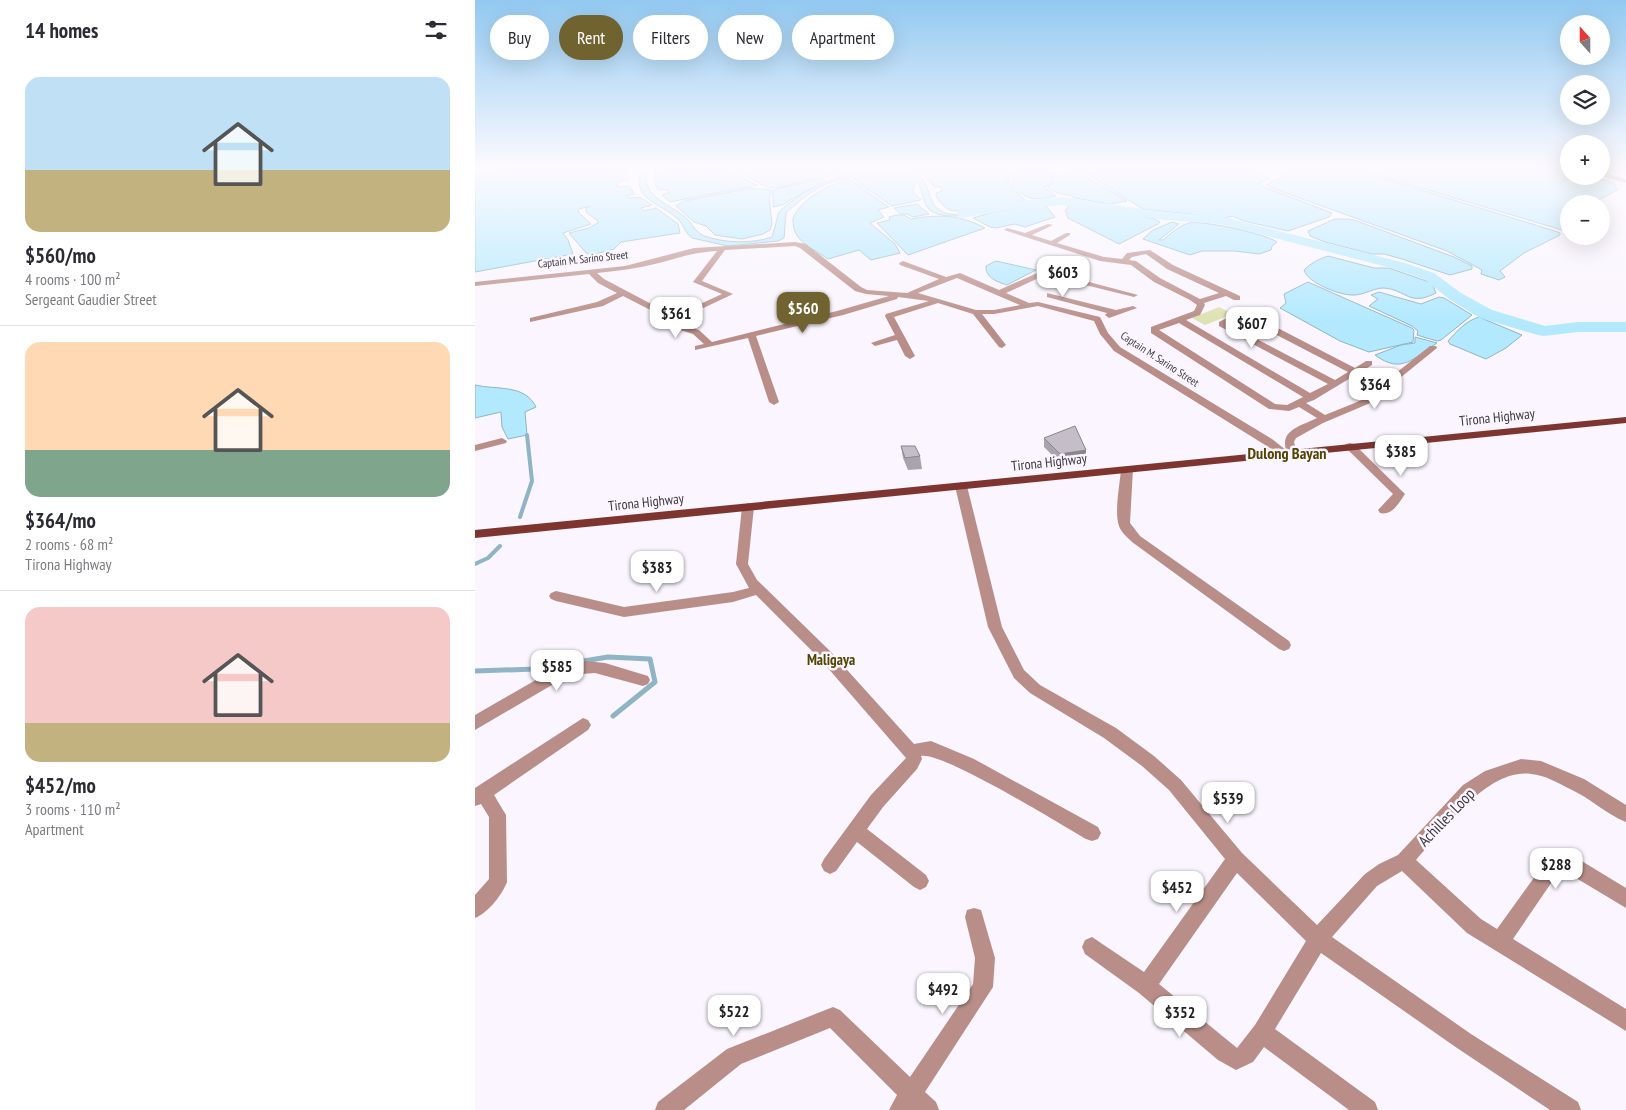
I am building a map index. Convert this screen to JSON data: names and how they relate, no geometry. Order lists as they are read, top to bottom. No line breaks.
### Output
{"streets":{"main road":["Tirona Highway"],"street":["Captain M. Sarino Street","Achilles Loop"]},"crossings":[["Captain M. Sarino Street","Tirona Highway"]],"districts":["Dulong Bayan","Maligaya"],"north":"top","page":{"heading":"14 homes","map_buttons":["+","−"],"chip":["Buy","Rent","Filters","New","Apartment"],"list":[{"name":"$560/mo","note":"4 rooms · 100 m² · Sergeant Gaudier Street"},{"name":"$364/mo","note":"2 rooms · 68 m² · Tirona Highway"},{"name":"$452/mo","note":"3 rooms · 110 m² · Apartment"}],"price":["$603","$560","$361","$607","$364","$385","$383","$585","$539","$288","$452","$492","$522","$352"]}}
